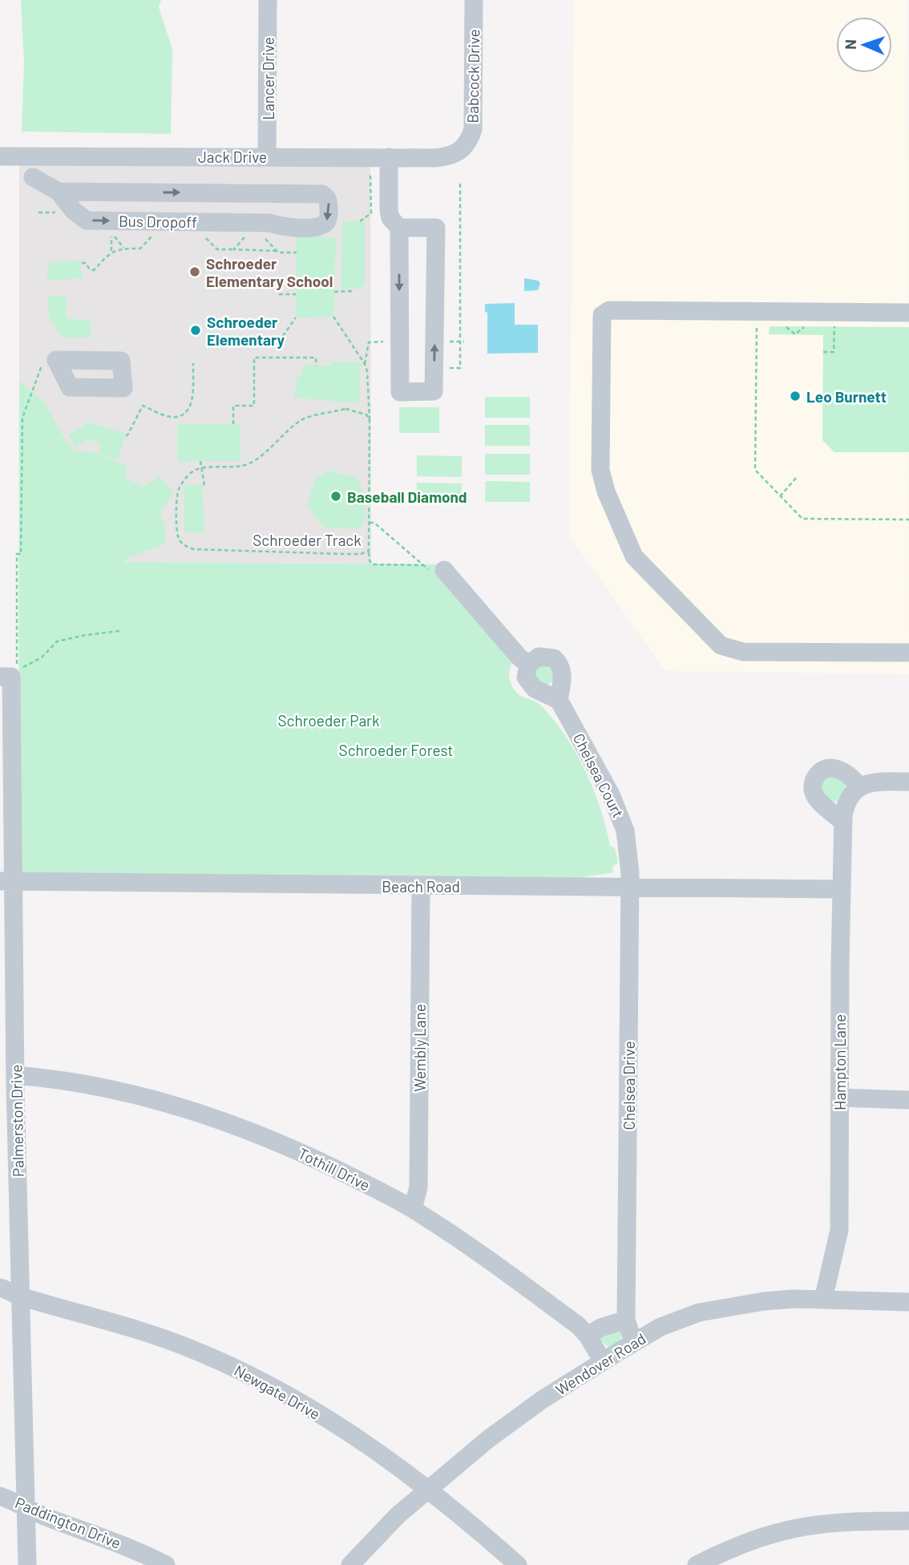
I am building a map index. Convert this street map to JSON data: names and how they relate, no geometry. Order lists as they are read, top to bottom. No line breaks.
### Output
{"streets":{"street":["Babcock Drive","Lancer Drive","Jack Drive","Bus Dropoff","Chelsea Court","Beach Road","Wembly Lane","Hampton Lane","Chelsea Drive","Palmerston Drive","Tothill Drive","Wendover Road","Newgate Drive","Paddington Drive"],"path":["Schroeder Track"]},"crossings":[["Babcock Drive","Jack Drive"],["Lancer Drive","Jack Drive"],["Chelsea Court","Beach Road"],["Chelsea Court","Chelsea Drive"],["Beach Road","Wembly Lane"],["Beach Road","Hampton Lane"],["Beach Road","Chelsea Drive"],["Beach Road","Palmerston Drive"],["Wembly Lane","Tothill Drive"],["Hampton Lane","Wendover Road"],["Palmerston Drive","Tothill Drive"],["Palmerston Drive","Newgate Drive"],["Palmerston Drive","Paddington Drive"],["Tothill Drive","Wendover Road"],["Wendover Road","Newgate Drive"]],"parks":["Schroeder Park","Schroeder Forest"],"places":["Schroeder Elementary School","Schroeder Elementary","Leo Burnett","Baseball Diamond"],"north":"left"}
